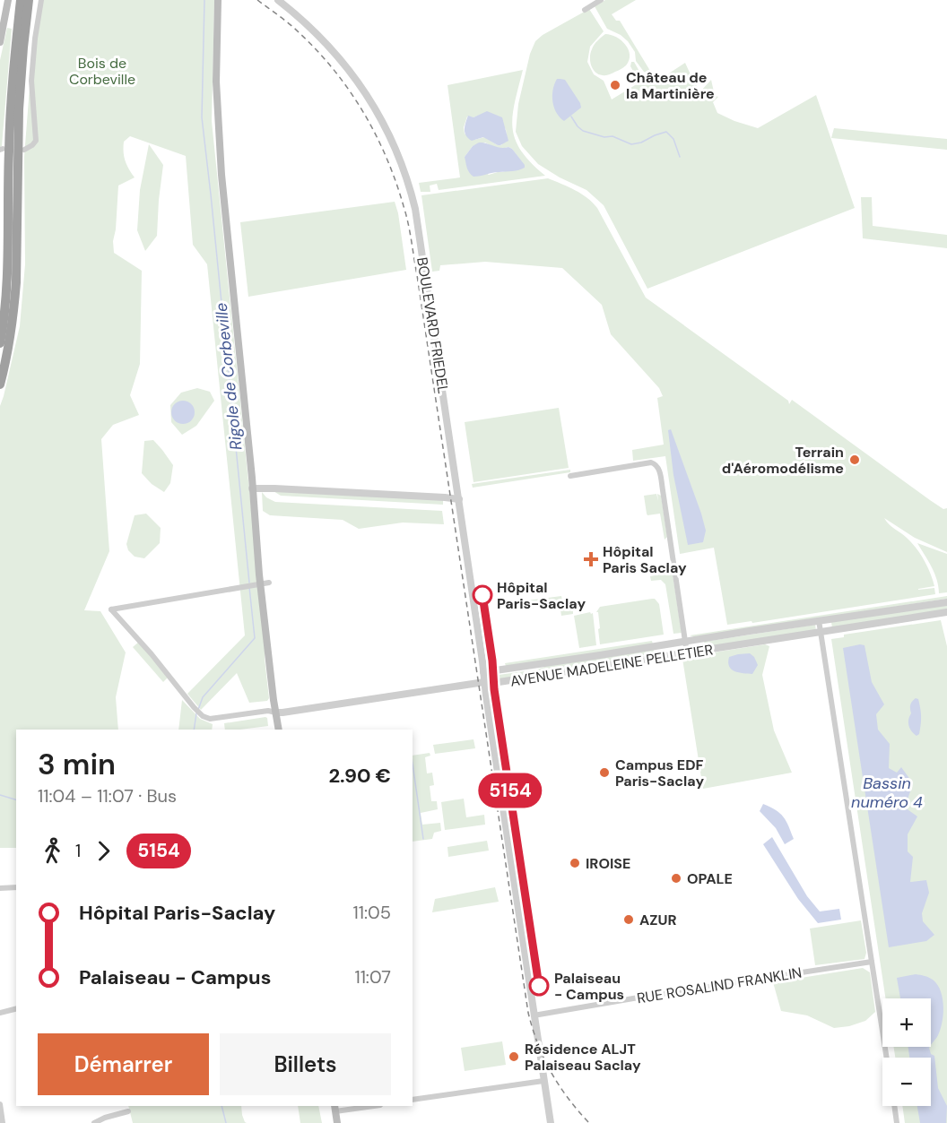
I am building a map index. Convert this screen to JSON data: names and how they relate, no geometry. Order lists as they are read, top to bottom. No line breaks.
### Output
{"streets":{"street":["BOULEVARD FRIEDEL","AVENUE MADELEINE PELLETIER","RUE ROSALIND FRANKLIN"]},"crossings":[["BOULEVARD FRIEDEL","AVENUE MADELEINE PELLETIER"],["BOULEVARD FRIEDEL","RUE ROSALIND FRANKLIN"]],"water":["Rigole de Corbeville","Bassin numéro 4"],"parks":["Bois de Corbeville"],"places":{"other":["Château de la Martinière","Terrain d'Aéromodélisme","Hôpital Paris-Saclay","Campus EDF Paris-Saclay","IROISE","OPALE","AZUR","Palaiseau - Campus","Résidence ALJT Palaiseau Saclay"],"health":["Hôpital Paris Saclay"]},"lines":["bus line 5154"],"page":{"on_map":"5154","heading":["3 min","11:04 – 11:07 · Bus","2.90 €"],"legs":["1","5154"],"list":[{"name":"Hôpital Paris-Saclay","value":"11:05"},{"name":"Palaiseau - Campus","value":"11:07"}],"map_buttons":["+","−"],"buttons":["Démarrer","Billets"]}}
